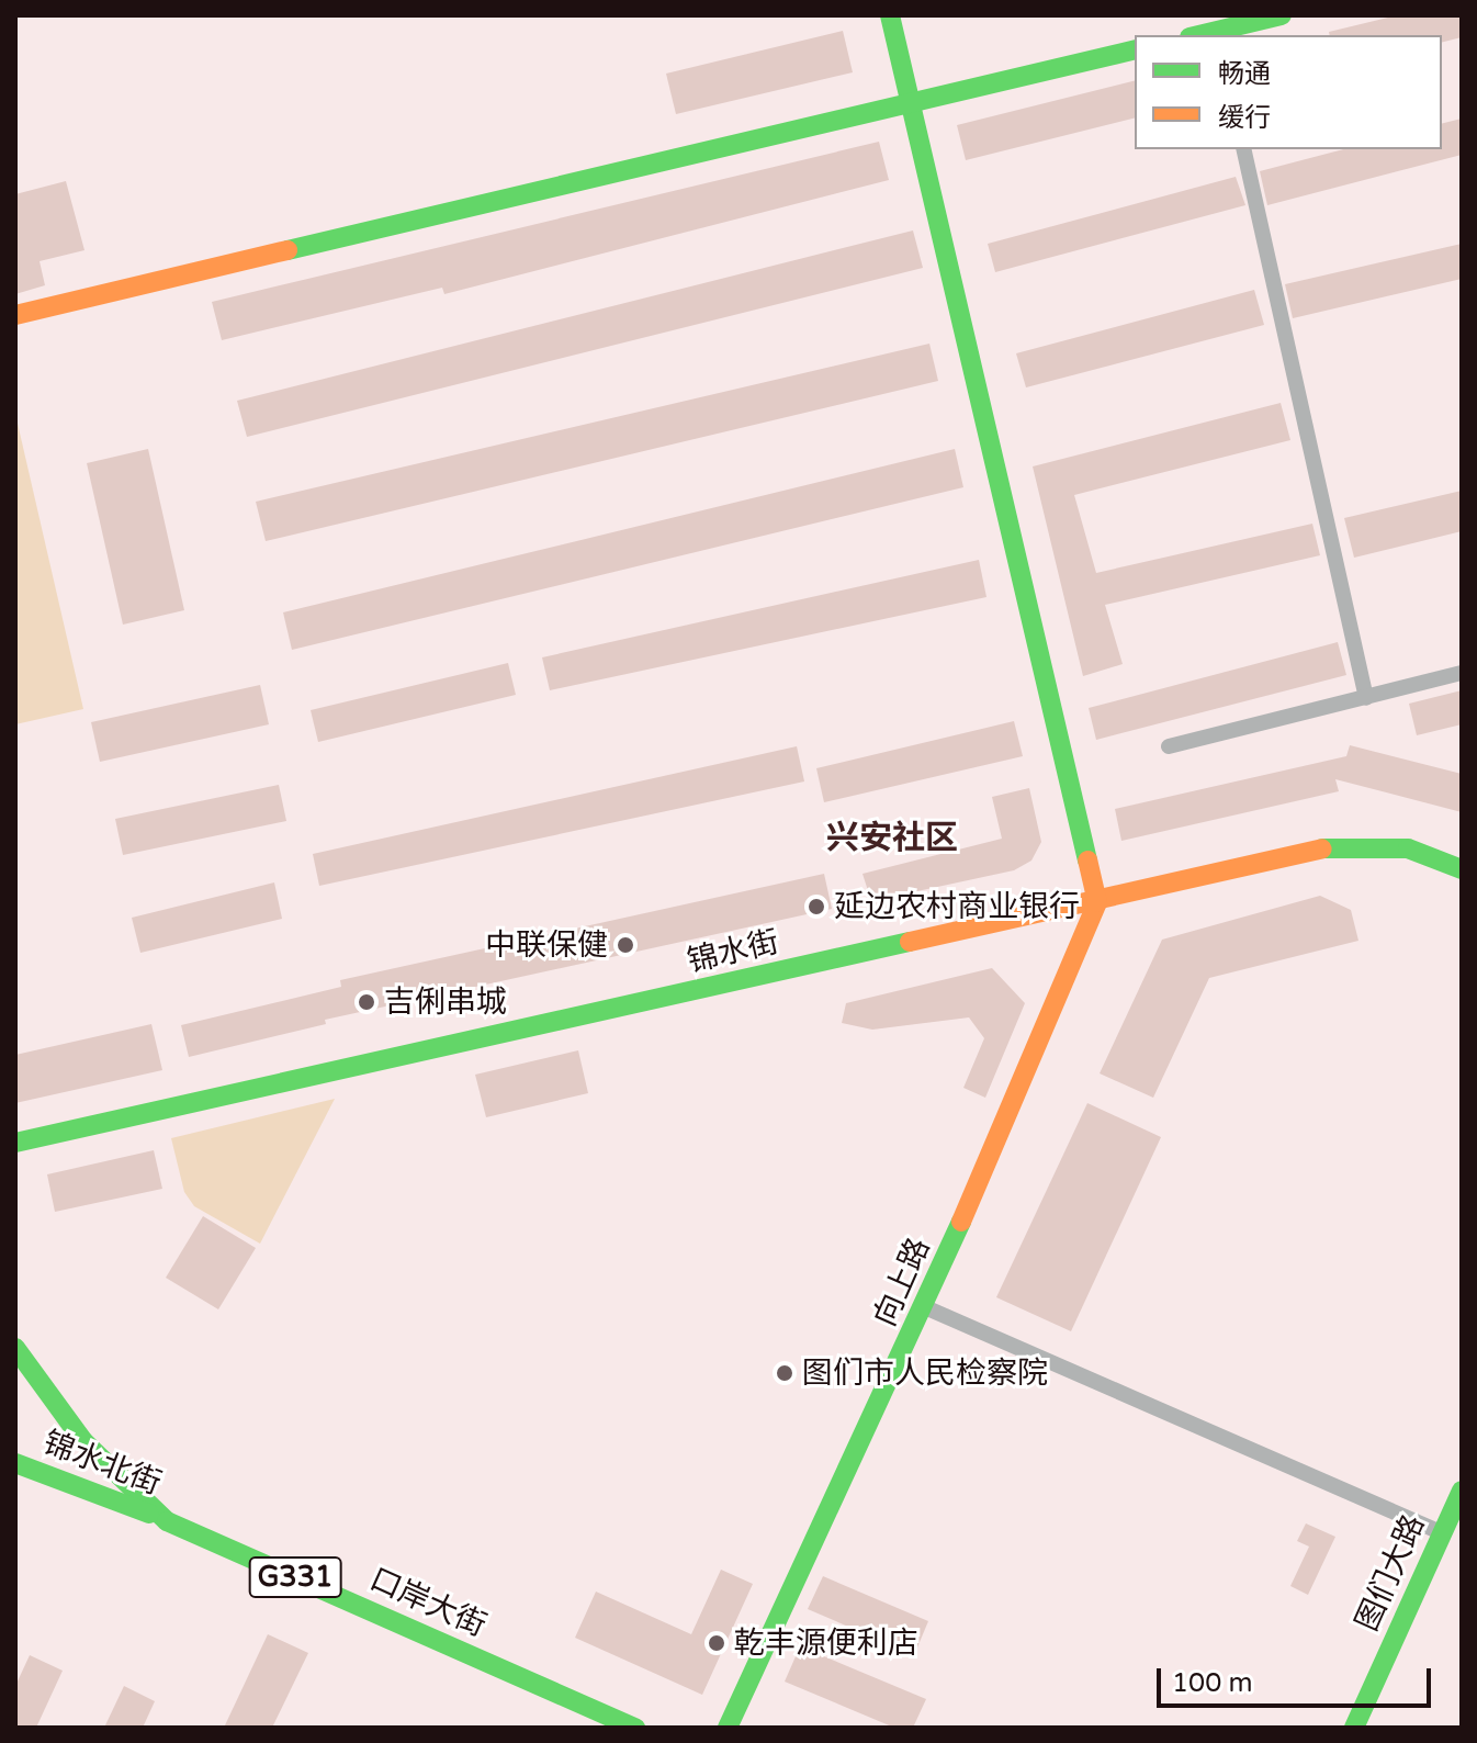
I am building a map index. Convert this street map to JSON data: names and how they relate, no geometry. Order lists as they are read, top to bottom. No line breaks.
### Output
{"streets":{"main road":["锦水街","向上路","锦水北街","图们大路","G331","口岸大街"]},"crossings":[["锦水街","向上路"],["锦水北街","口岸大街"]],"districts":["兴安社区"],"places":["延边农村商业银行","中联保健","吉俐串城","图们市人民检察院","乾丰源便利店"],"legend":["畅通","缓行"],"scale_bar":"100 m"}
